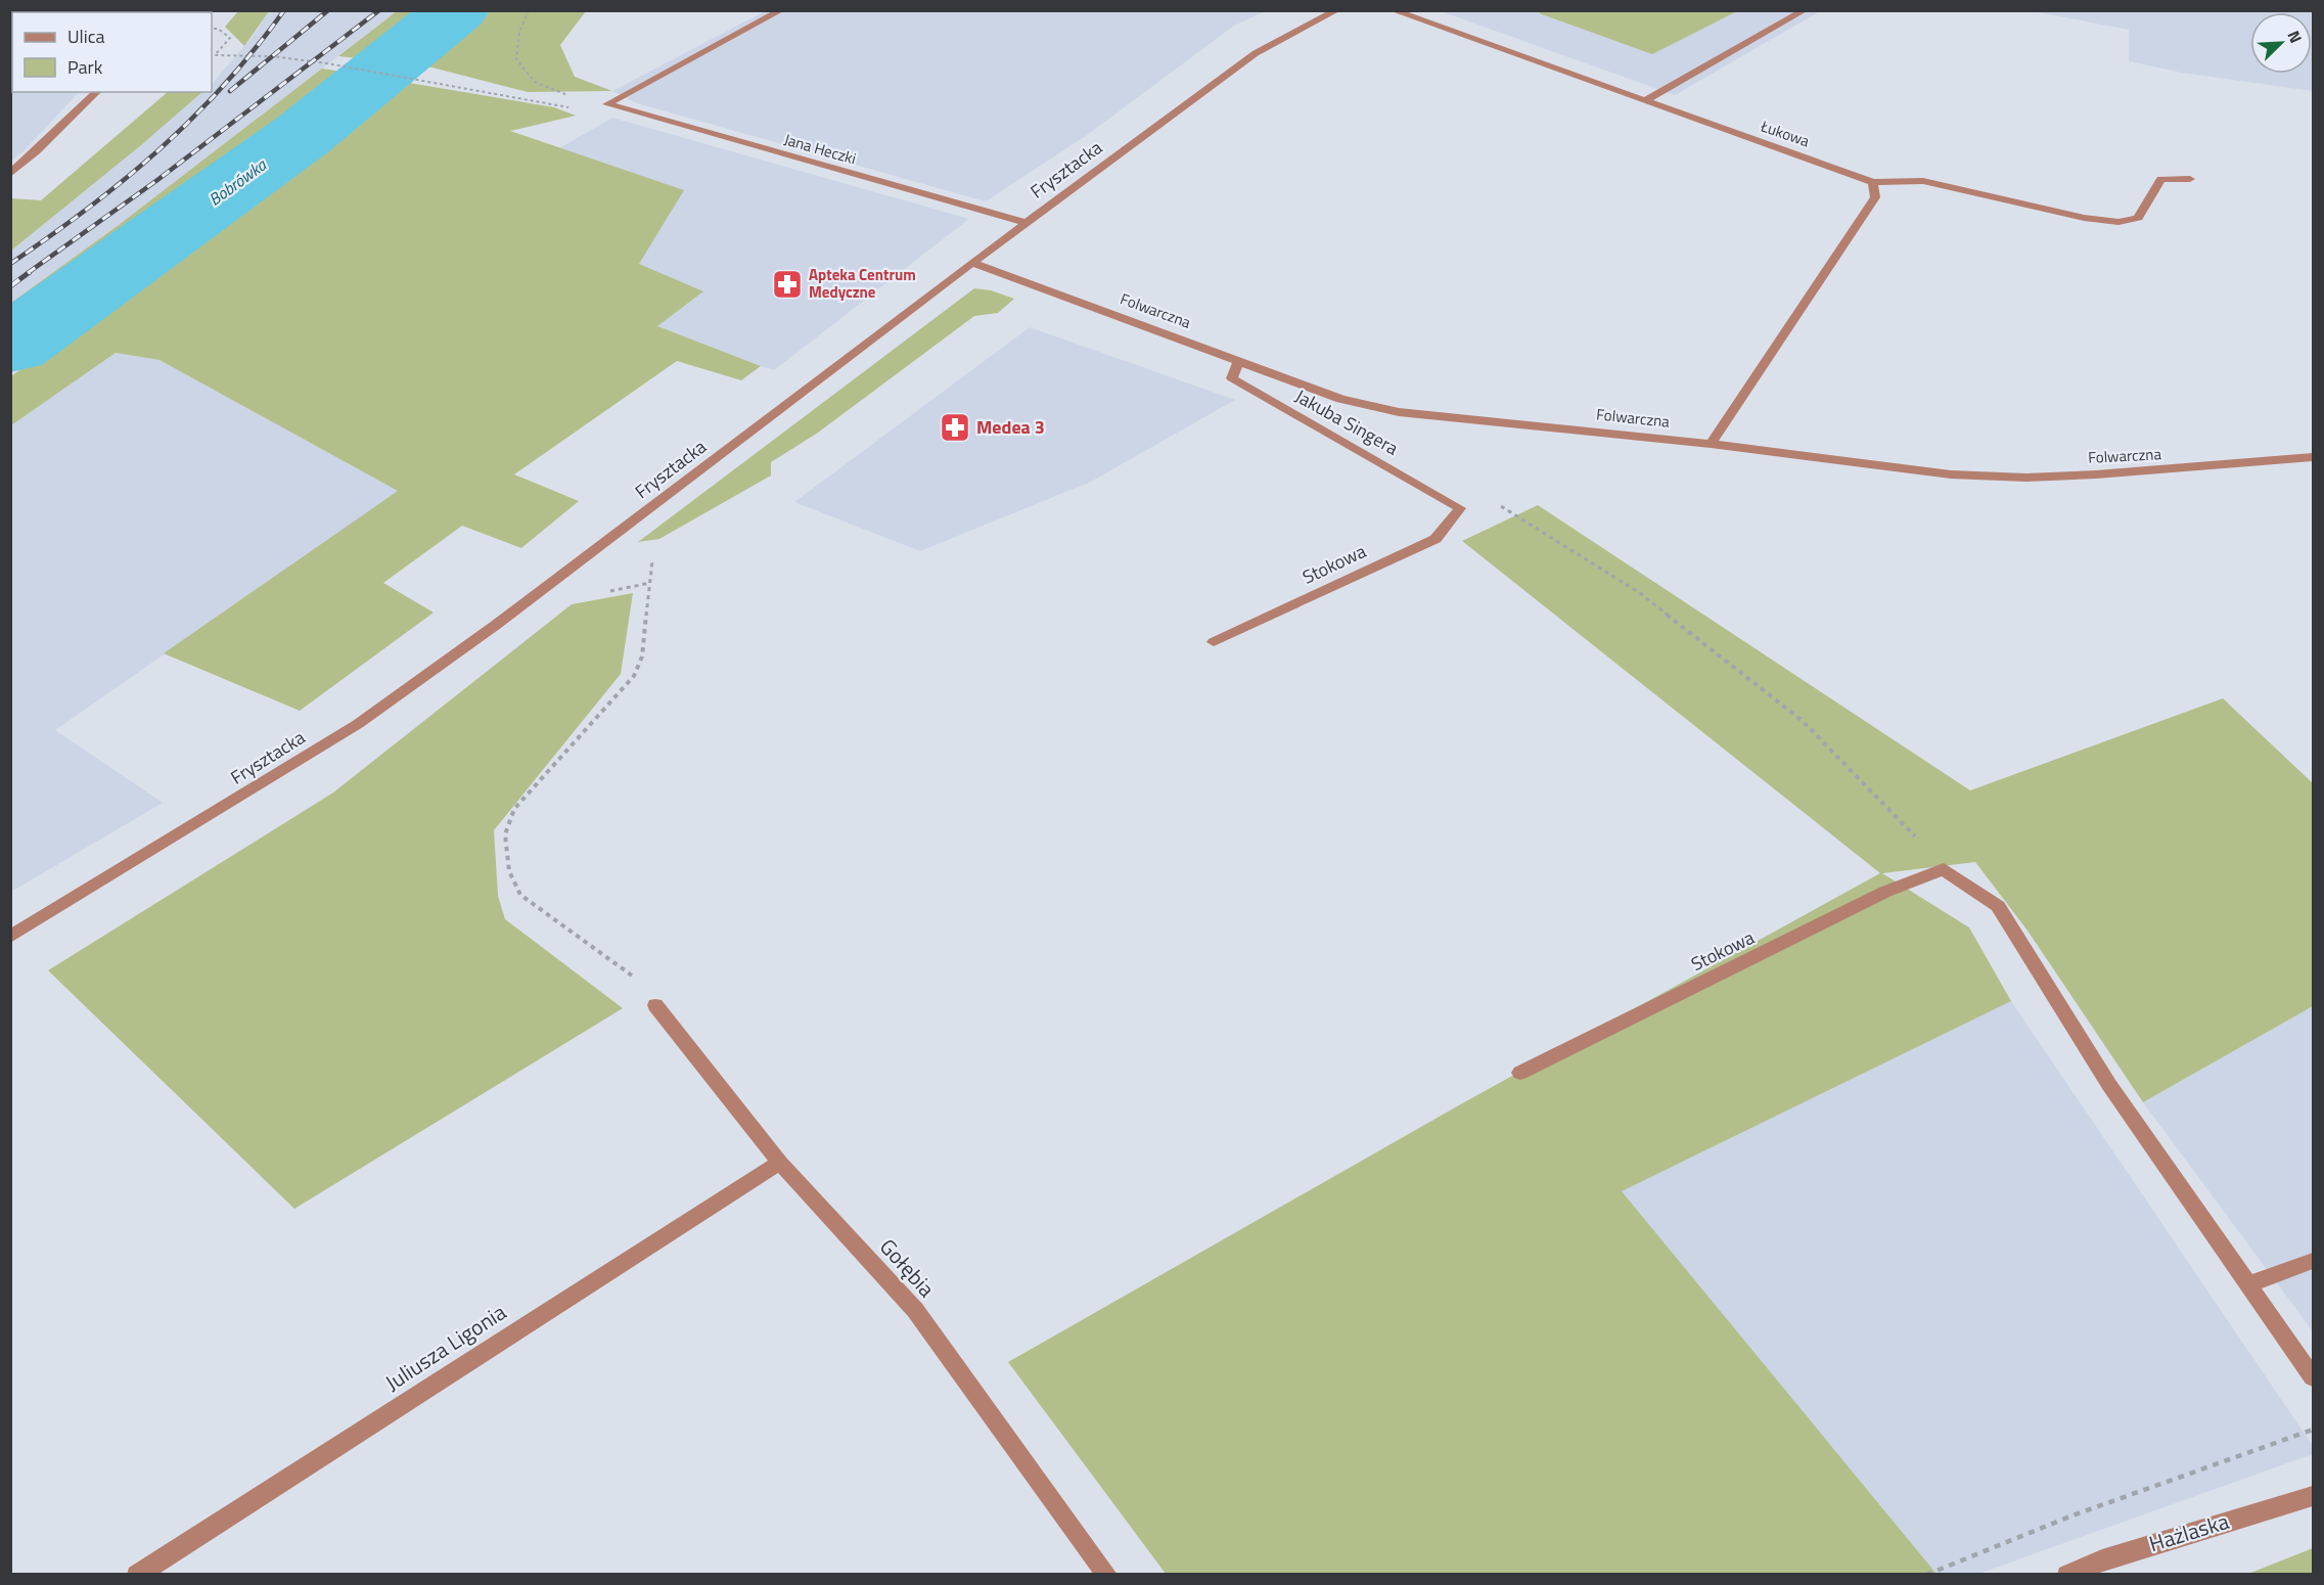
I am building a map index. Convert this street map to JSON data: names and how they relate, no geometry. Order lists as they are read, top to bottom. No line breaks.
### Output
{"streets":{"street":["Łukowa","Jana Heczki","Frysztacka","Folwarczna","Jakuba Singera","Stokowa","Gołębia","Juliusza Ligonia","Hażlaska"]},"crossings":[["Jana Heczki","Frysztacka"],["Frysztacka","Folwarczna"],["Folwarczna","Jakuba Singera"],["Jakuba Singera","Stokowa"],["Gołębia","Juliusza Ligonia"]],"water":["Bobrówka"],"places":{"pharmacy":["Apteka Centrum Medyczne","Medea 3"]},"legend":["Ulica","Park"],"north":"top right"}
